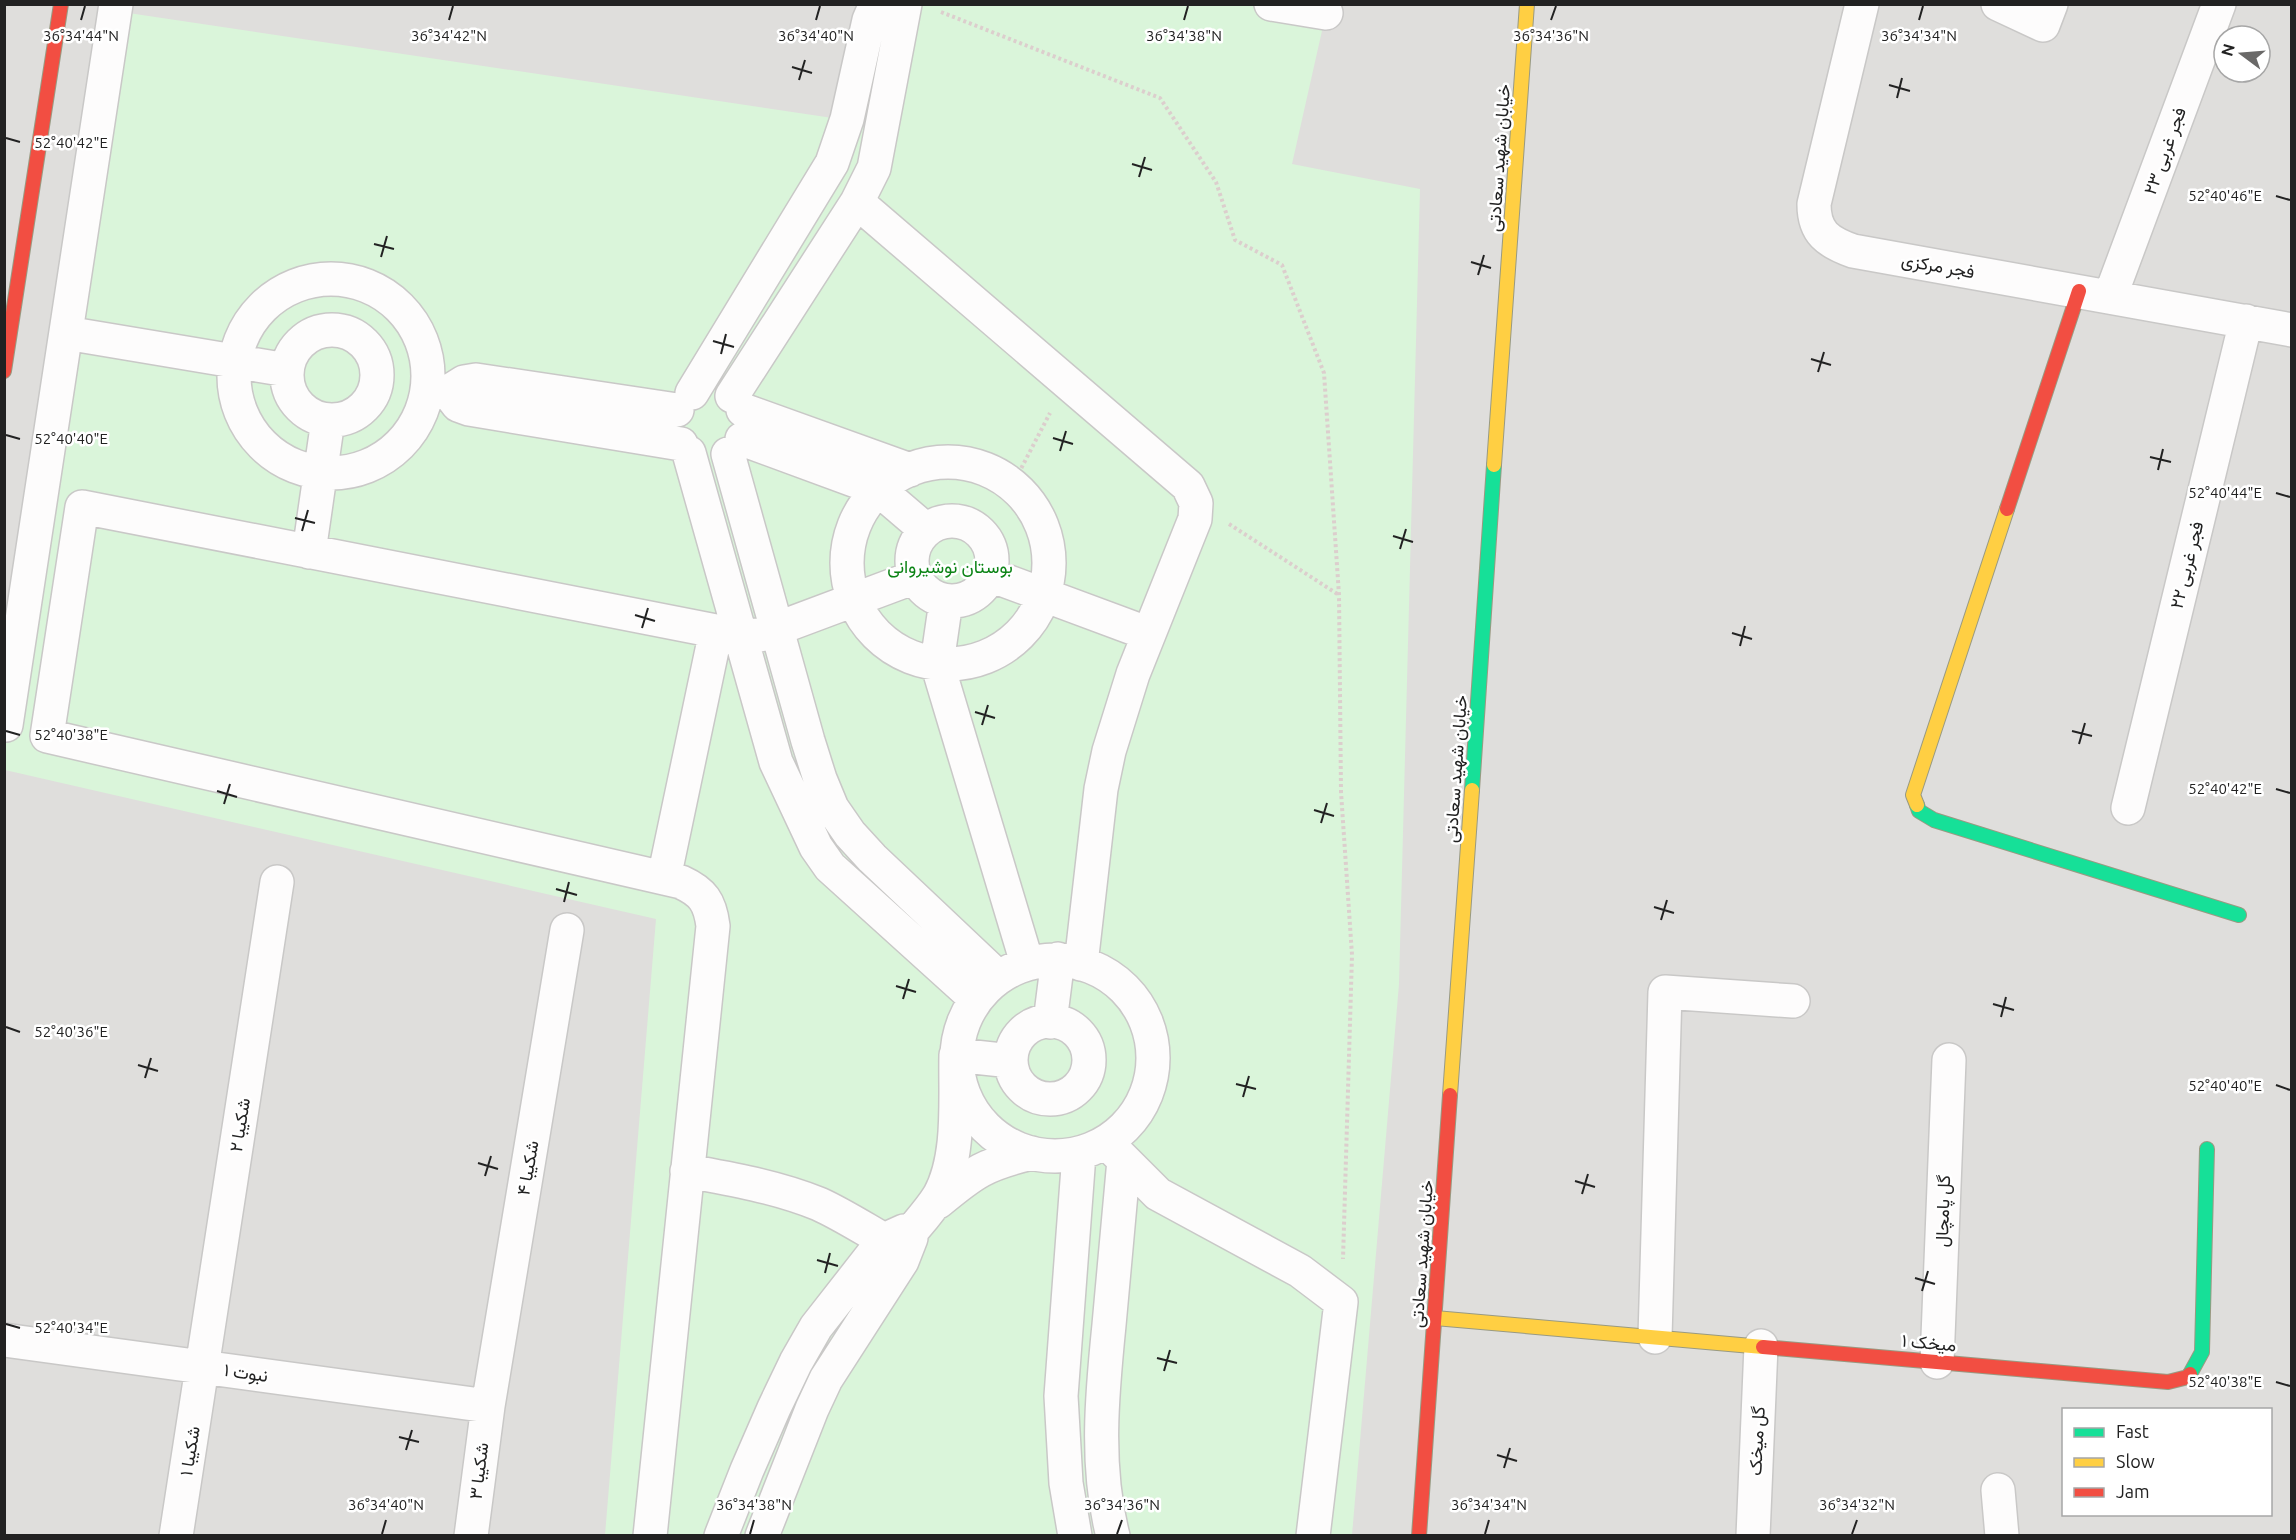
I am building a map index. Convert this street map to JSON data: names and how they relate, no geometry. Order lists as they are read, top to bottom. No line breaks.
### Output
{"streets":{"main road":["خیابان شهید سعادتی","میخک ۱"],"street":["فجر غربی ۲۳","فجر مرکزی","فجر غربی ۲۲","شکیبا ۲","شکیبا ۴","گل پامچال","نبوت ۱","گل میخک","شکیبا ۱","شکیبا ۳"]},"crossings":[["فجر غربی ۲۳","فجر مرکزی"],["خیابان شهید سعادتی","میخک ۱"],["فجر مرکزی","فجر غربی ۲۲"],["شکیبا ۲","نبوت ۱"],["شکیبا ۲","شکیبا ۱"],["شکیبا ۴","نبوت ۱"],["شکیبا ۴","شکیبا ۳"],["گل پامچال","میخک ۱"],["میخک ۱","گل میخک"],["نبوت ۱","شکیبا ۱"],["نبوت ۱","شکیبا ۳"]],"parks":["بوستان نوشیروانی"],"legend":["Fast","Slow","Jam"],"north":"left","coordinates":["36°34'44\"N","36°34'42\"N","36°34'40\"N","36°34'38\"N","36°34'36\"N","36°34'34\"N","52°40'42\"E","52°40'46\"E","52°40'40\"E","52°40'44\"E","52°40'38\"E","52°40'36\"E","52°40'34\"E","36°34'32\"N"]}
